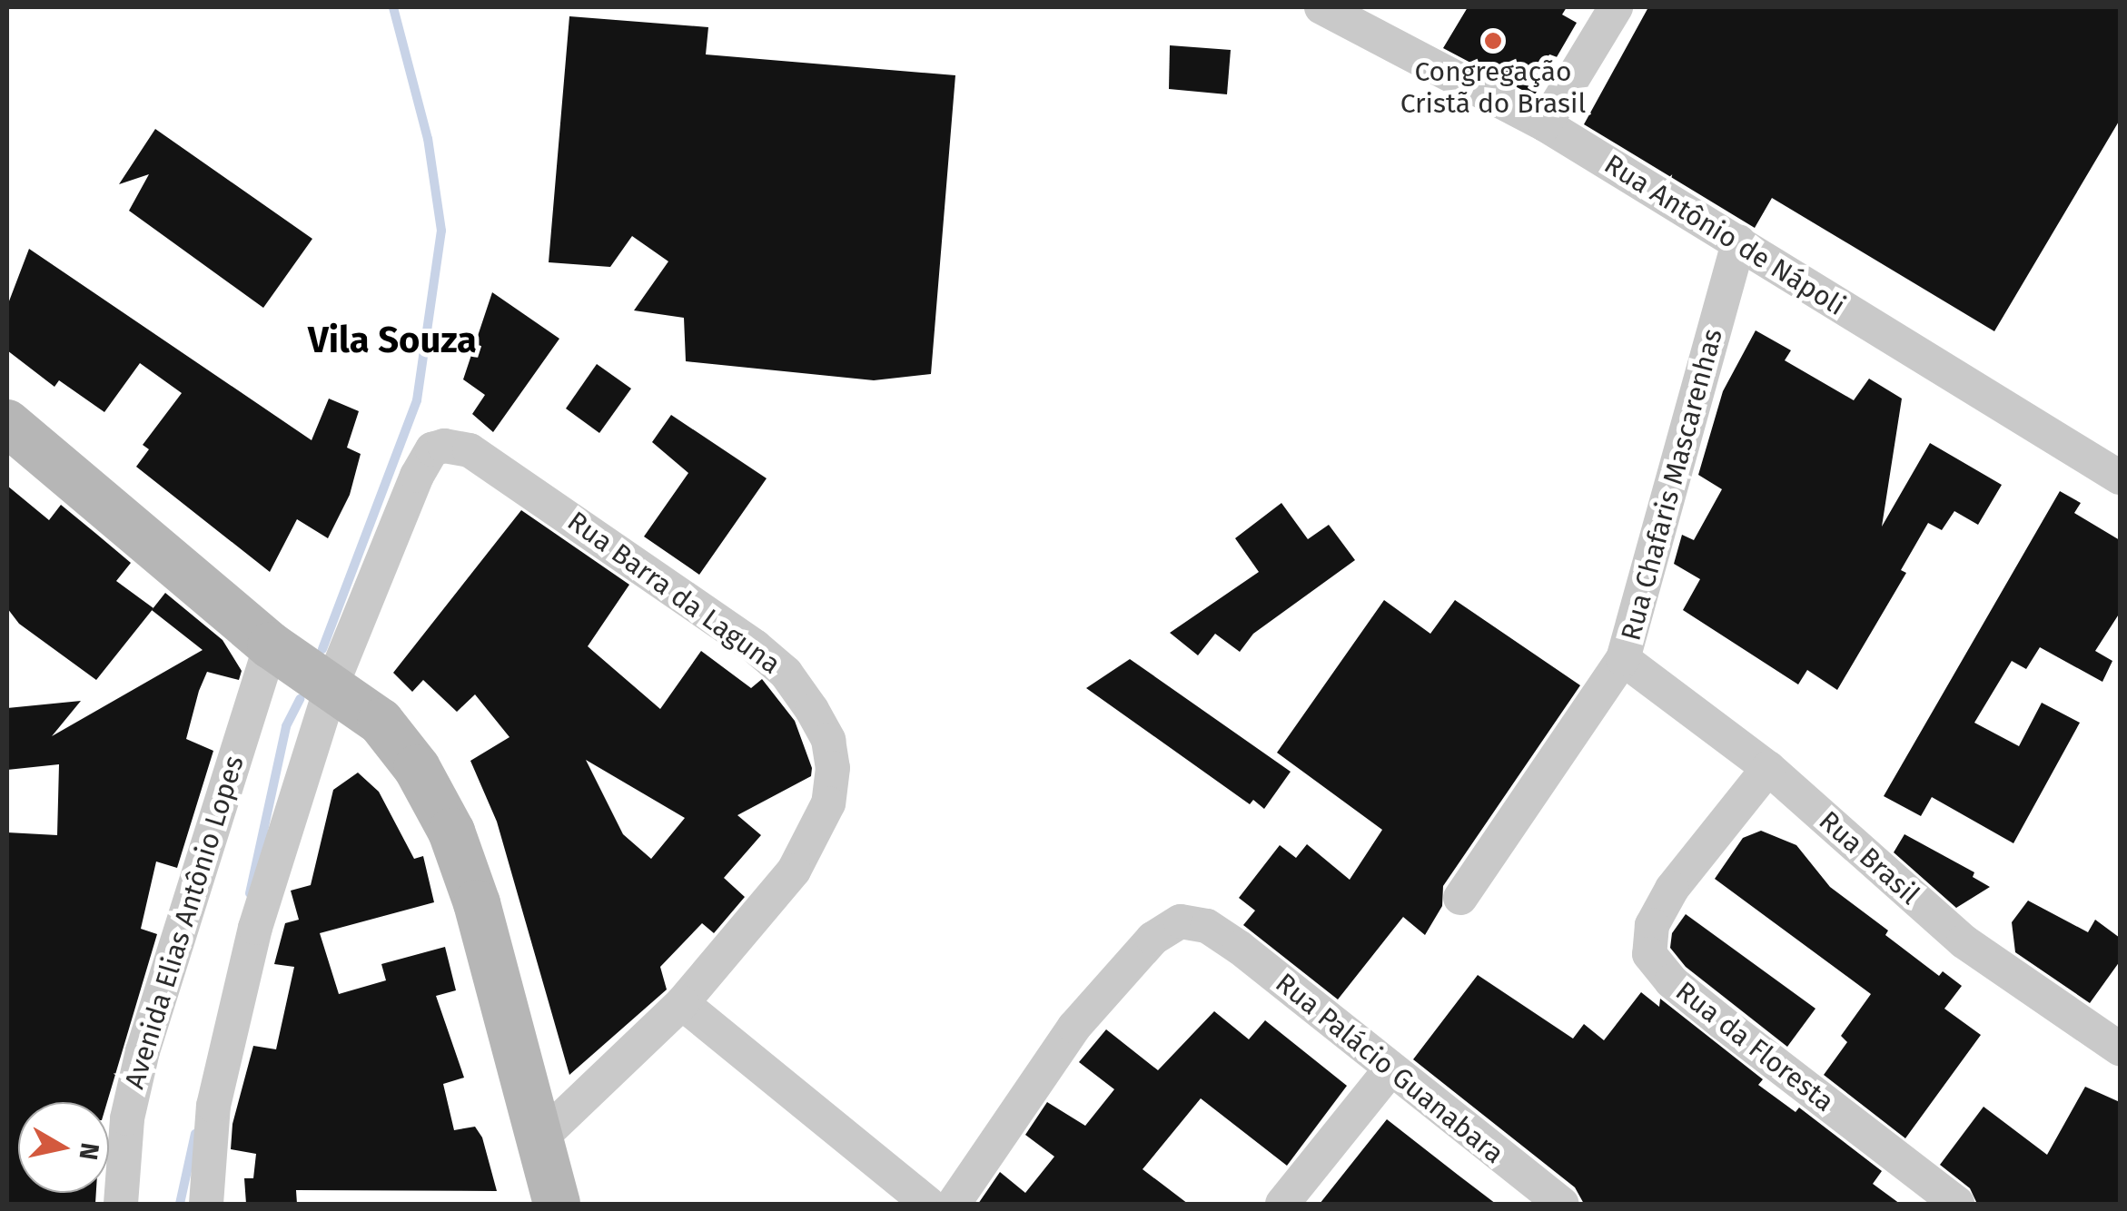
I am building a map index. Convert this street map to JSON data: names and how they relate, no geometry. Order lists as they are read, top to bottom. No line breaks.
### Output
{"streets":{"street":["Rua Antônio de Nápoli","Rua Chafaris Mascarenhas","Rua Barra da Laguna","Rua Brasil","Avenida Elias Antônio Lopes","Rua da Floresta","Rua Palácio Guanabara"]},"crossings":[["Rua Antônio de Nápoli","Rua Chafaris Mascarenhas"],["Rua Chafaris Mascarenhas","Rua Brasil"],["Rua Brasil","Rua da Floresta"]],"districts":["Vila Souza"],"places":["Congregação Cristã do Brasil"],"north":"right"}
